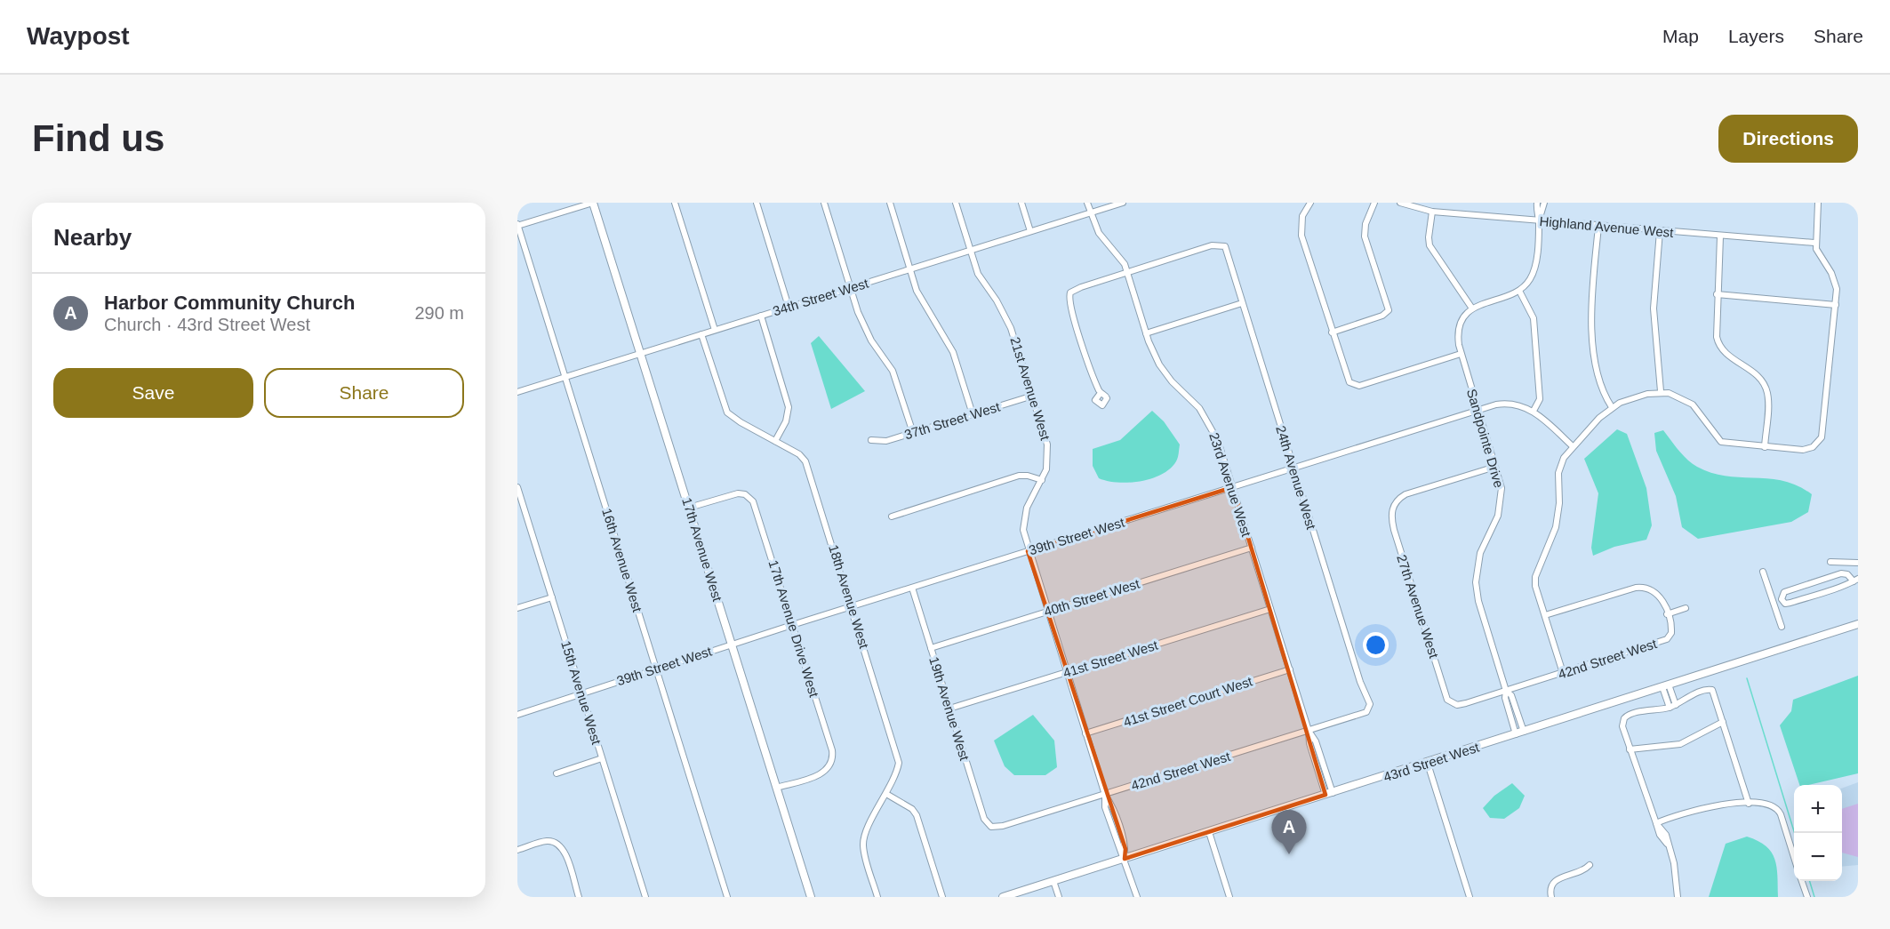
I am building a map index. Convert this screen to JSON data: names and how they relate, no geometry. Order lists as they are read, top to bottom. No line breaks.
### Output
{"streets":{"street":["Highland Avenue West","34th Street West","21st Avenue West","37th Street West","Sandpointe Drive","24th Avenue West","23rd Avenue West","39th Street West","17th Avenue West","16th Avenue West","18th Avenue West","40th Street West","27th Avenue West","17th Avenue Drive West","41st Street West","42nd Street West","15th Avenue West","41st Street Court West","19th Avenue West","43rd Street West"]},"crossings":[["34th Street West","21st Avenue West"],["34th Street West","23rd Avenue West"],["34th Street West","17th Avenue West"],["34th Street West","16th Avenue West"],["34th Street West","18th Avenue West"],["21st Avenue West","37th Street West"],["21st Avenue West","39th Street West"],["21st Avenue West","40th Street West"],["21st Avenue West","41st Street West"],["21st Avenue West","42nd Street West"],["21st Avenue West","41st Street Court West"],["21st Avenue West","43rd Street West"],["Sandpointe Drive","39th Street West"],["Sandpointe Drive","27th Avenue West"],["Sandpointe Drive","42nd Street West"],["Sandpointe Drive","43rd Street West"],["24th Avenue West","23rd Avenue West"],["24th Avenue West","39th Street West"],["24th Avenue West","42nd Street West"],["23rd Avenue West","39th Street West"],["23rd Avenue West","40th Street West"],["23rd Avenue West","41st Street West"],["23rd Avenue West","42nd Street West"],["23rd Avenue West","41st Street Court West"],["23rd Avenue West","43rd Street West"],["39th Street West","17th Avenue West"],["39th Street West","16th Avenue West"],["39th Street West","18th Avenue West"],["39th Street West","17th Avenue Drive West"],["39th Street West","15th Avenue West"],["39th Street West","19th Avenue West"],["17th Avenue West","17th Avenue Drive West"],["40th Street West","19th Avenue West"],["27th Avenue West","42nd Street West"],["41st Street West","19th Avenue West"],["42nd Street West","19th Avenue West"]],"page":{"header":"Waypost","nav":["Map","Layers","Share"],"buttons":["Directions",["Save","Share"]],"title":"Find us","heading":"Nearby","list":[{"mark":"A","name":"Harbor Community Church","note":"Church · 43rd Street West","value":"290 m"}],"map_buttons":["+","−"],"pins":"A"}}
